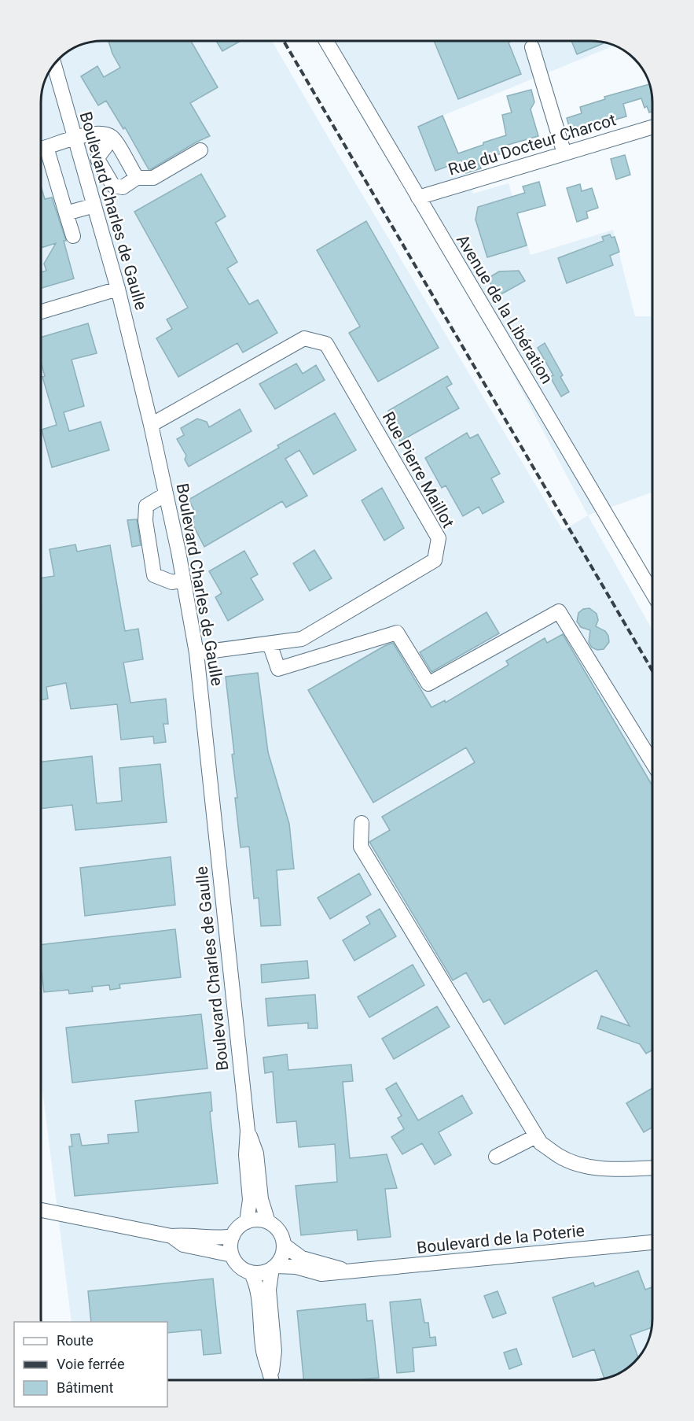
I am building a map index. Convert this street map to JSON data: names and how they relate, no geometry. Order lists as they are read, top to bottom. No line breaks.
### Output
{"streets":{"street":["Rue du Docteur Charcot","Boulevard Charles de Gaulle","Avenue de la Libération","Rue Pierre Maillot","Boulevard de la Poterie"]},"crossings":[["Rue du Docteur Charcot","Avenue de la Libération"],["Boulevard Charles de Gaulle","Rue Pierre Maillot"],["Boulevard Charles de Gaulle","Boulevard de la Poterie"]],"legend":["Route","Voie ferrée","Bâtiment"]}
